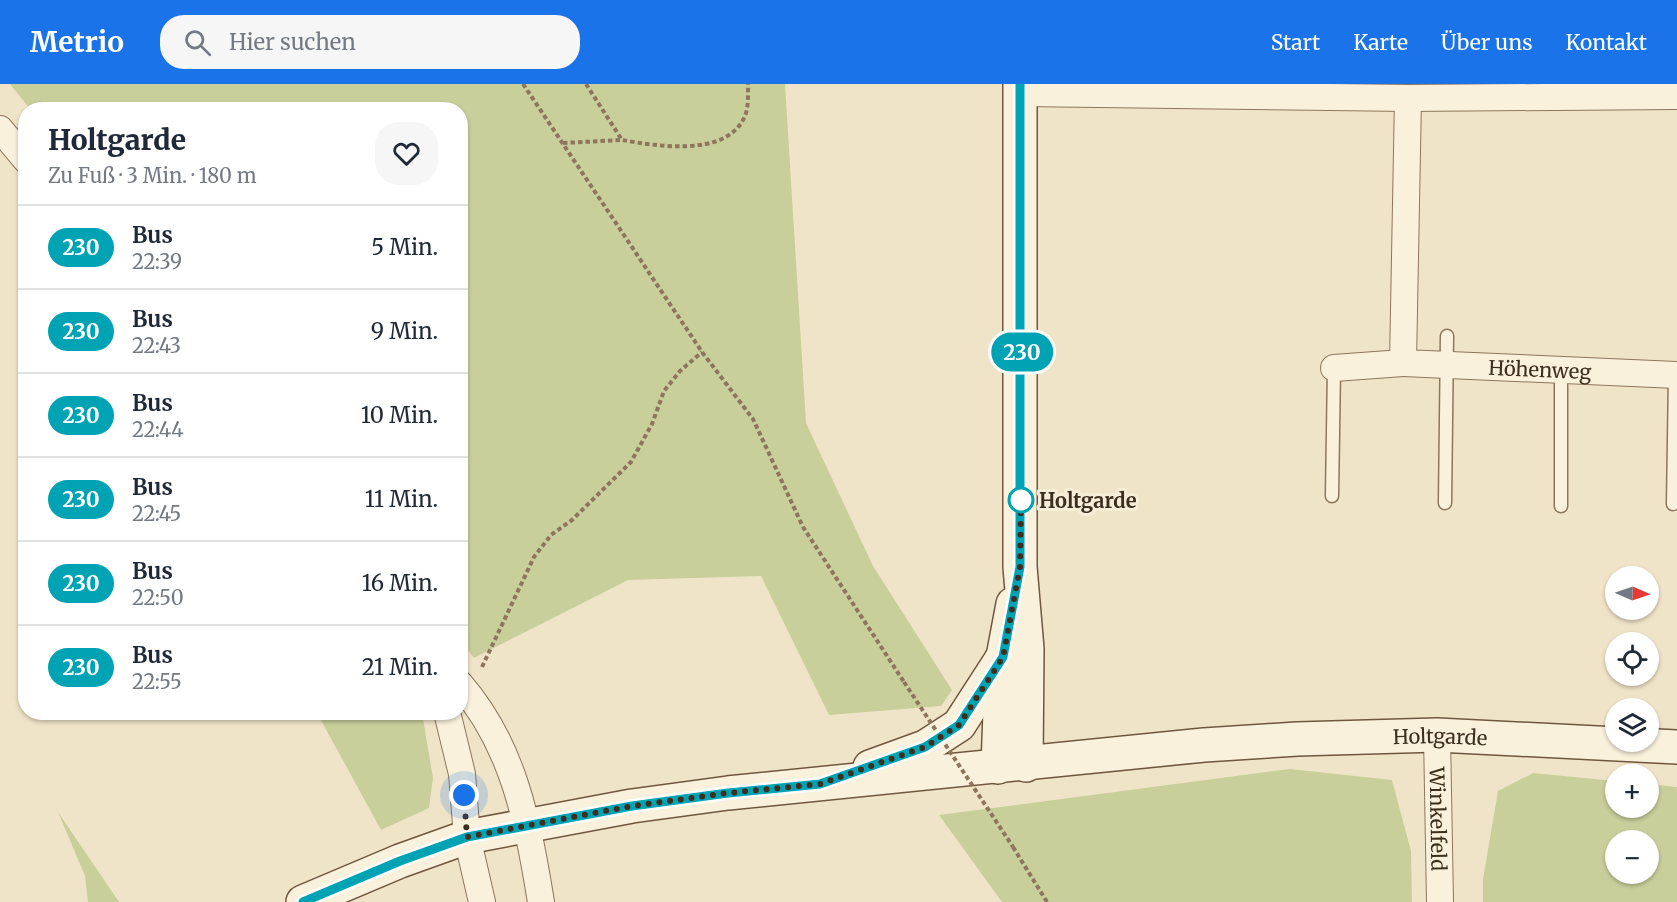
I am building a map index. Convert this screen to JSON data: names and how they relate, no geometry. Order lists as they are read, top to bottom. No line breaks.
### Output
{"streets":{"street":["Höhenweg","Holtgarde","Winkelfeld"]},"crossings":[["Holtgarde","Winkelfeld"]],"places":["Holtgarde"],"lines":["bus line 230"],"north":"right","page":{"header":"Metrio","search":"Hier suchen","nav":["Start","Karte","Über uns","Kontakt"],"on_map":"230","heading":["Holtgarde","Zu Fuß · 3 Min. · 180 m"],"list":[{"mark":"230","name":"Bus","note":"22:39","value":"5 Min."},{"mark":"230","name":"Bus","note":"22:43","value":"9 Min."},{"mark":"230","name":"Bus","note":"22:44","value":"10 Min."},{"mark":"230","name":"Bus","note":"22:45","value":"11 Min."},{"mark":"230","name":"Bus","note":"22:50","value":"16 Min."},{"mark":"230","name":"Bus","note":"22:55","value":"21 Min."}],"map_buttons":["+","−"]}}
